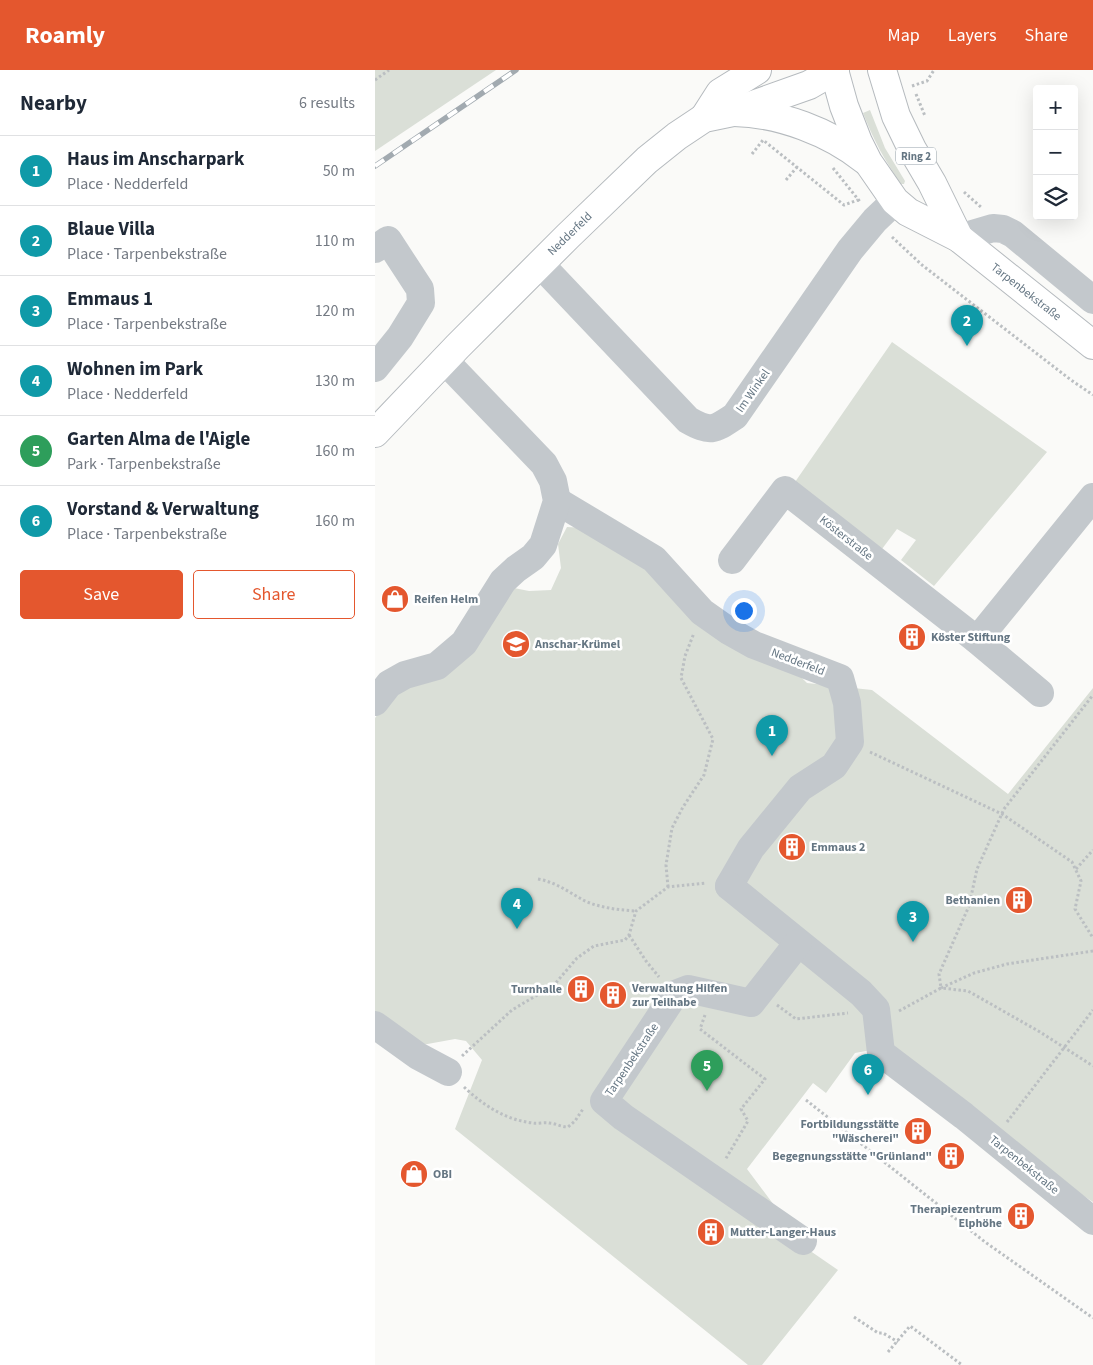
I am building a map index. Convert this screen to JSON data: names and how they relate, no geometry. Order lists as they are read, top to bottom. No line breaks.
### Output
{"streets":{"main road":["Ring 2","Nedderfeld","Tarpenbekstraße"],"street":["Im Winkel","Kösterstraße"]},"crossings":[["Nedderfeld","Tarpenbekstraße"],["Nedderfeld","Im Winkel"],["Tarpenbekstraße","Im Winkel"]],"places":{"shop":["Reifen Helm","OBI"],"building":["Köster Stiftung","Emmaus 2","Bethanien","Turnhalle","Verwaltung Hilfen zur Teilhabe","Fortbildungsstätte \"Wäscherei\"","Begegnungsstätte \"Grünland\"","Therapiezentrum Elphöhe","Mutter-Langer-Haus"],"school or university":["Anschar-Krümel"]},"page":{"header":"Roamly","nav":["Map","Layers","Share"],"heading":["Nearby","6 results"],"map_buttons":["+","−"],"list":[{"mark":"1","name":"Haus im Anscharpark","note":"Place · Nedderfeld","value":"50 m"},{"mark":"2","name":"Blaue Villa","note":"Place · Tarpenbekstraße","value":"110 m"},{"mark":"3","name":"Emmaus 1","note":"Place · Tarpenbekstraße","value":"120 m"},{"mark":"4","name":"Wohnen im Park","note":"Place · Nedderfeld","value":"130 m"},{"mark":"5","name":"Garten Alma de l'Aigle","note":"Park · Tarpenbekstraße","value":"160 m"},{"mark":"6","name":"Vorstand & Verwaltung","note":"Place · Tarpenbekstraße","value":"160 m"}],"pins":["2","1","4","3","5","6"],"buttons":["Save","Share"]}}
